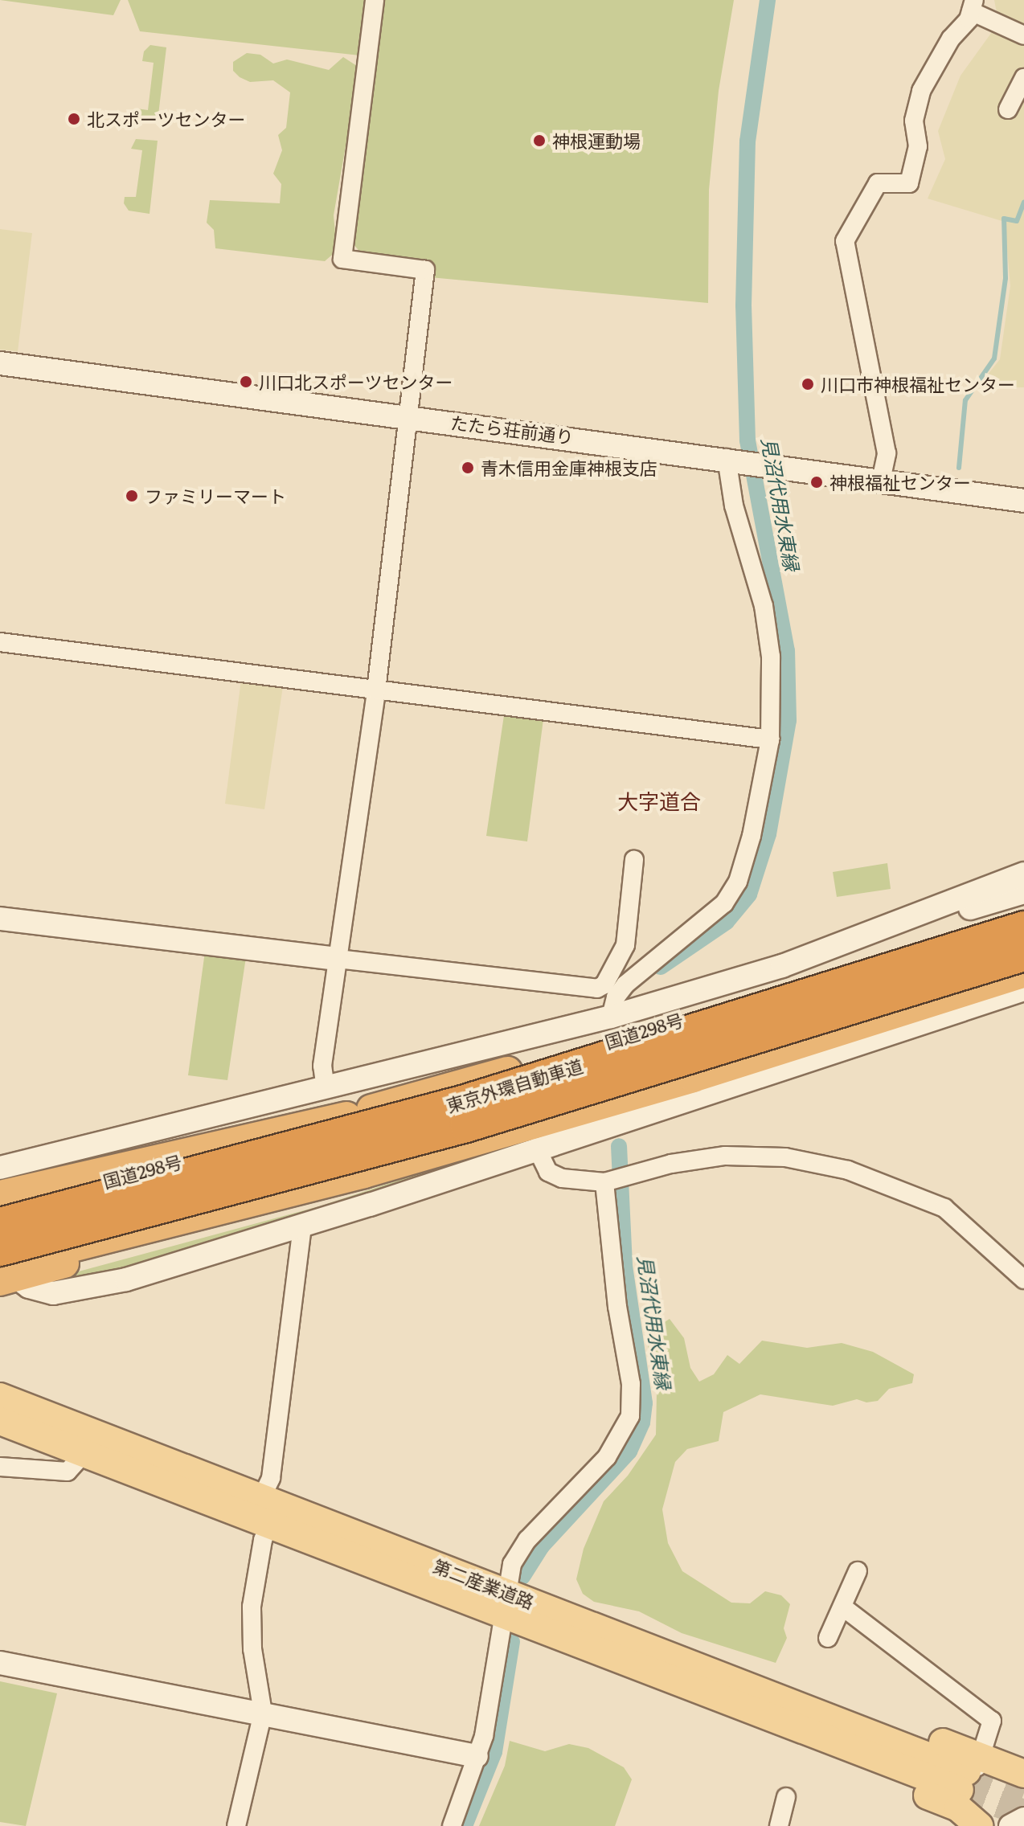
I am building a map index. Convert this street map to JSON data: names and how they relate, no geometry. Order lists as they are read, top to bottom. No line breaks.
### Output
{"streets":{"highway":["国道298号","東京外環自動車道"],"main road":["第二産業道路"],"street":["たたら荘前通り"]},"districts":["大字道合"],"water":["見沼代用水東縁"],"places":["北スポーツセンター","神根運動場","川口北スポーツセンター","川口市神根福祉センター","青木信用金庫神根支店","神根福祉センター","ファミリーマート"]}
